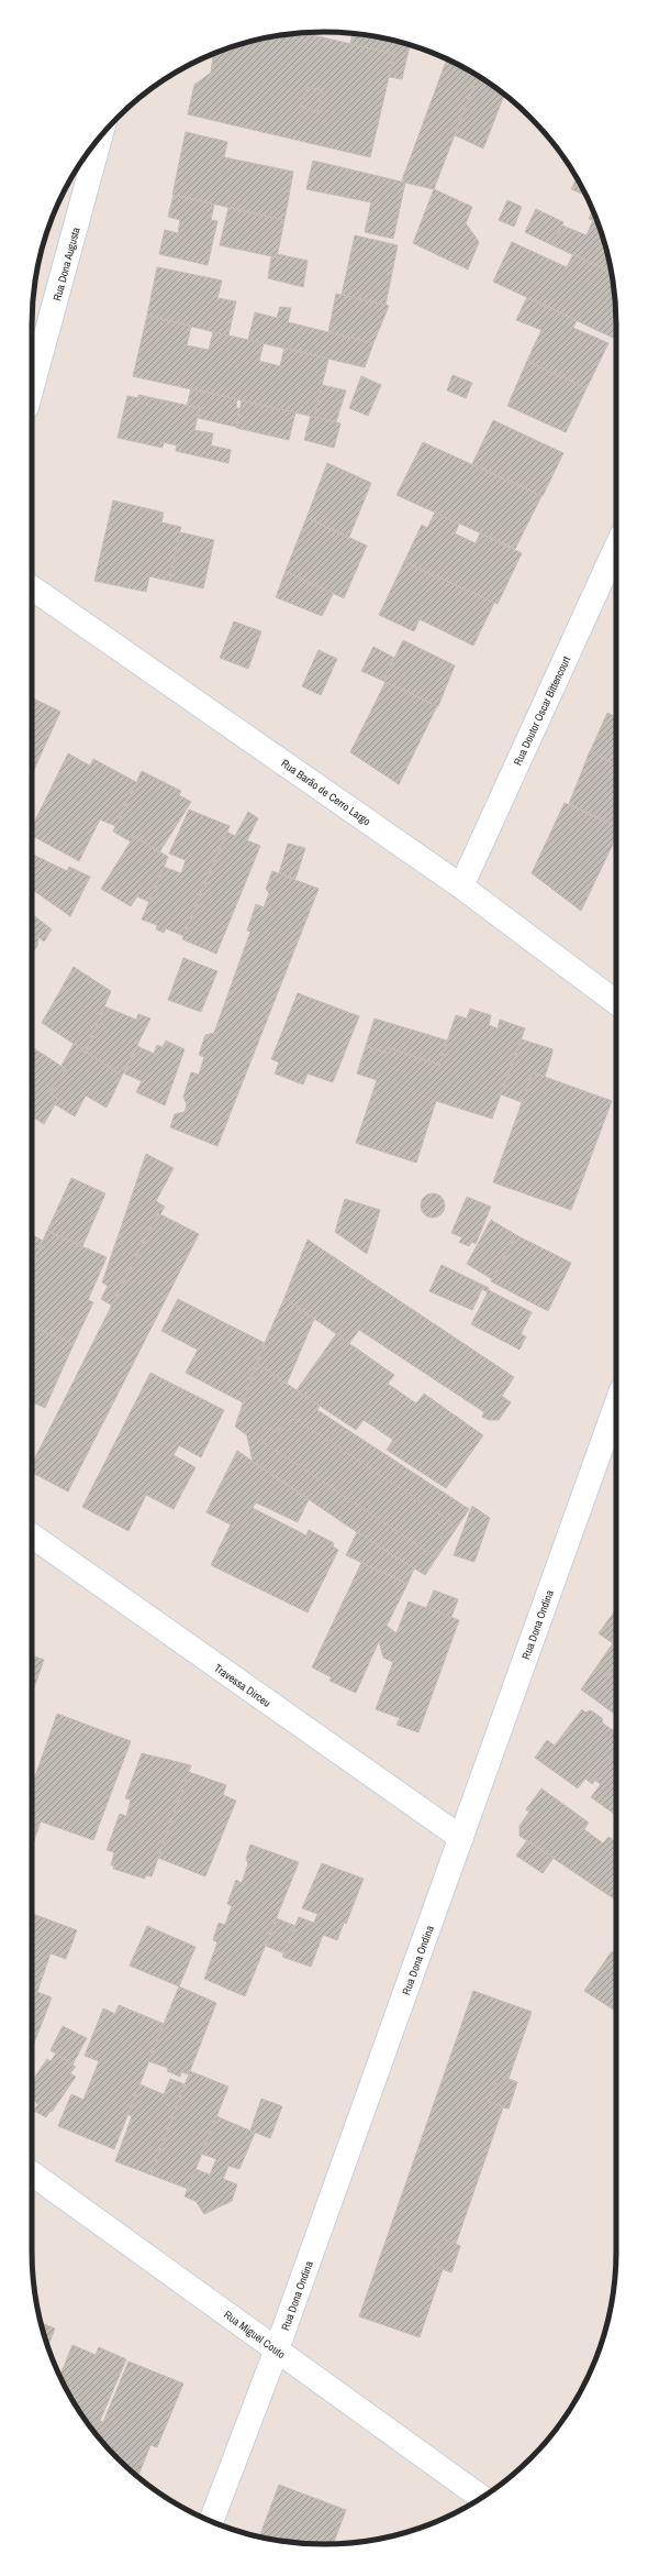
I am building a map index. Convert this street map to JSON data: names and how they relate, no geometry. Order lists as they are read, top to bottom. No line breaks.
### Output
{"streets":{"street":["Rua Dona Augusta","Rua Doutor Oscar Bittencourt","Rua Barão de Cerro Largo","Rua Dona Ondina","Travessa Dirceu","Rua Miguel Couto"]},"crossings":[["Rua Doutor Oscar Bittencourt","Rua Barão de Cerro Largo"],["Rua Dona Ondina","Travessa Dirceu"],["Rua Dona Ondina","Rua Miguel Couto"]]}
